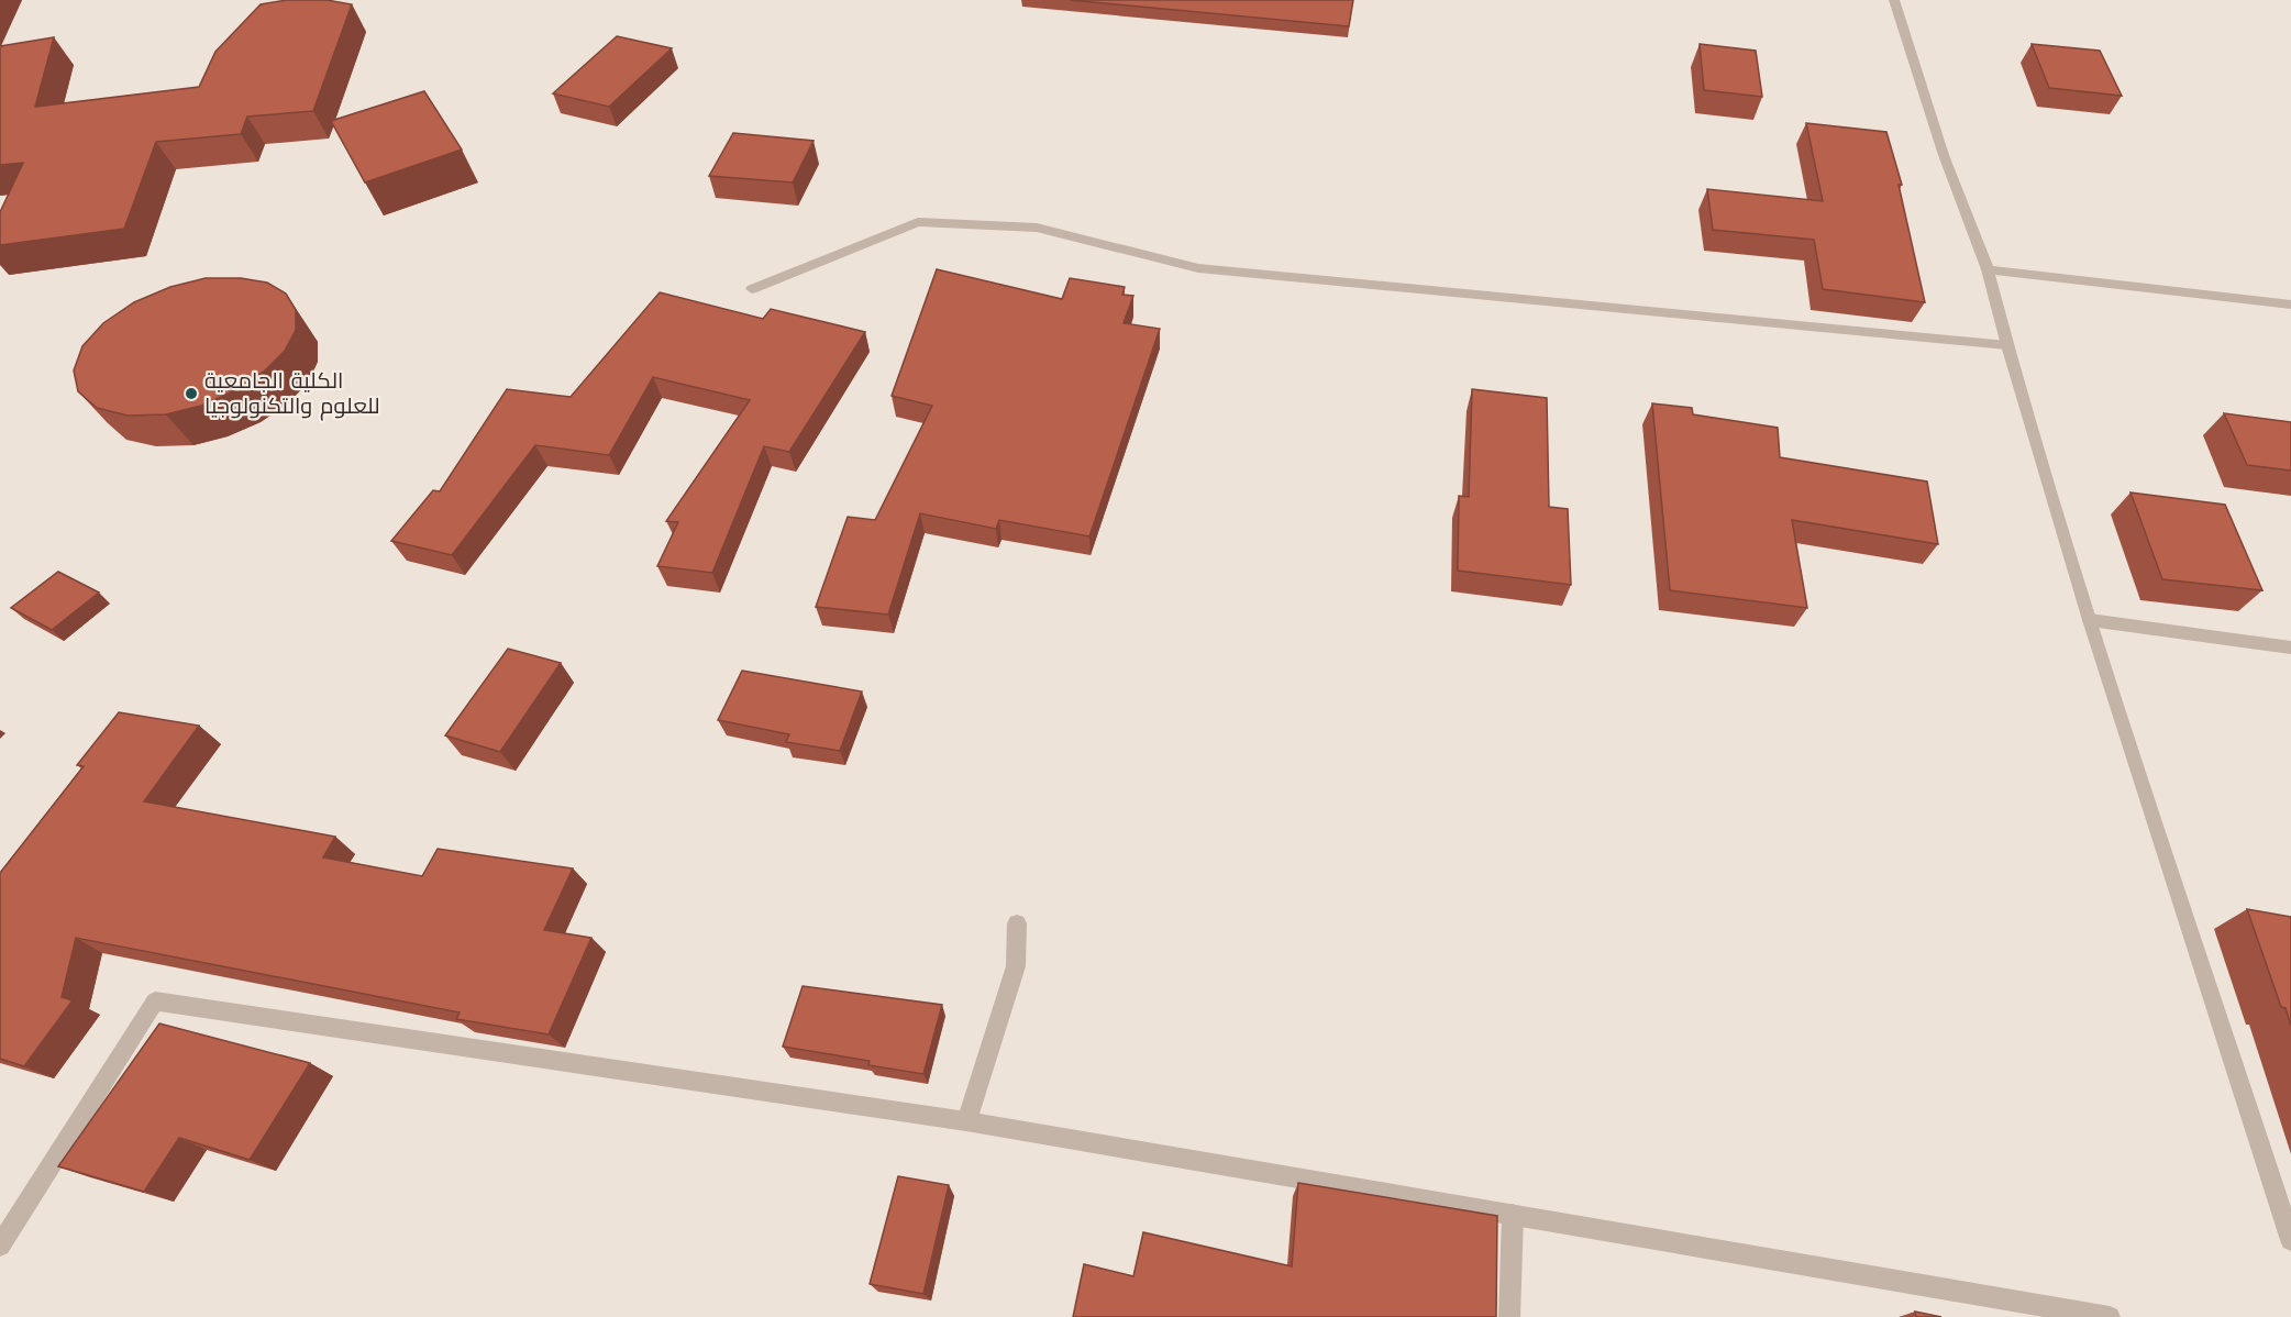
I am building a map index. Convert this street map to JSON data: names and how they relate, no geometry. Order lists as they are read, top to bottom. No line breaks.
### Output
{"places":["الكلية الجامعية للعلوم والتكنولوجيا"]}
